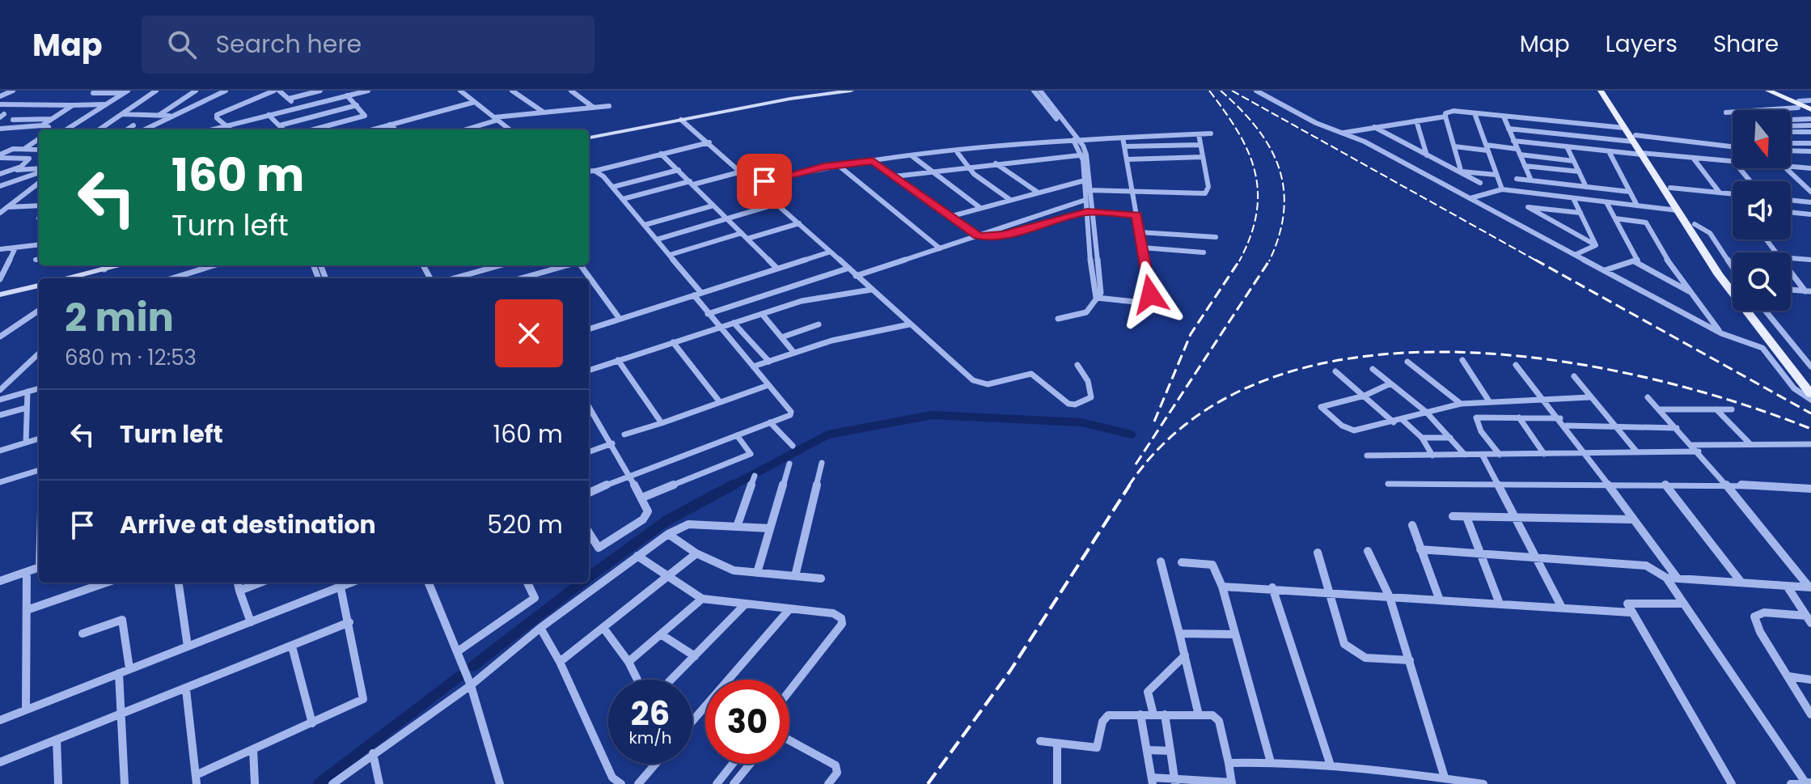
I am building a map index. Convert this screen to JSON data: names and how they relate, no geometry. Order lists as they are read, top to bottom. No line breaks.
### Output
{"north":"bottom","page":{"header":"Map","search":"Search here","nav":["Map","Layers","Share"],"turn":["160 m","Turn left"],"heading":["2 min","680 m · 12:53"],"list":[{"name":"Turn left","value":"160 m"},{"name":"Arrive at destination","value":"520 m"}],"speed":"26 km/h","limit":"30"}}
